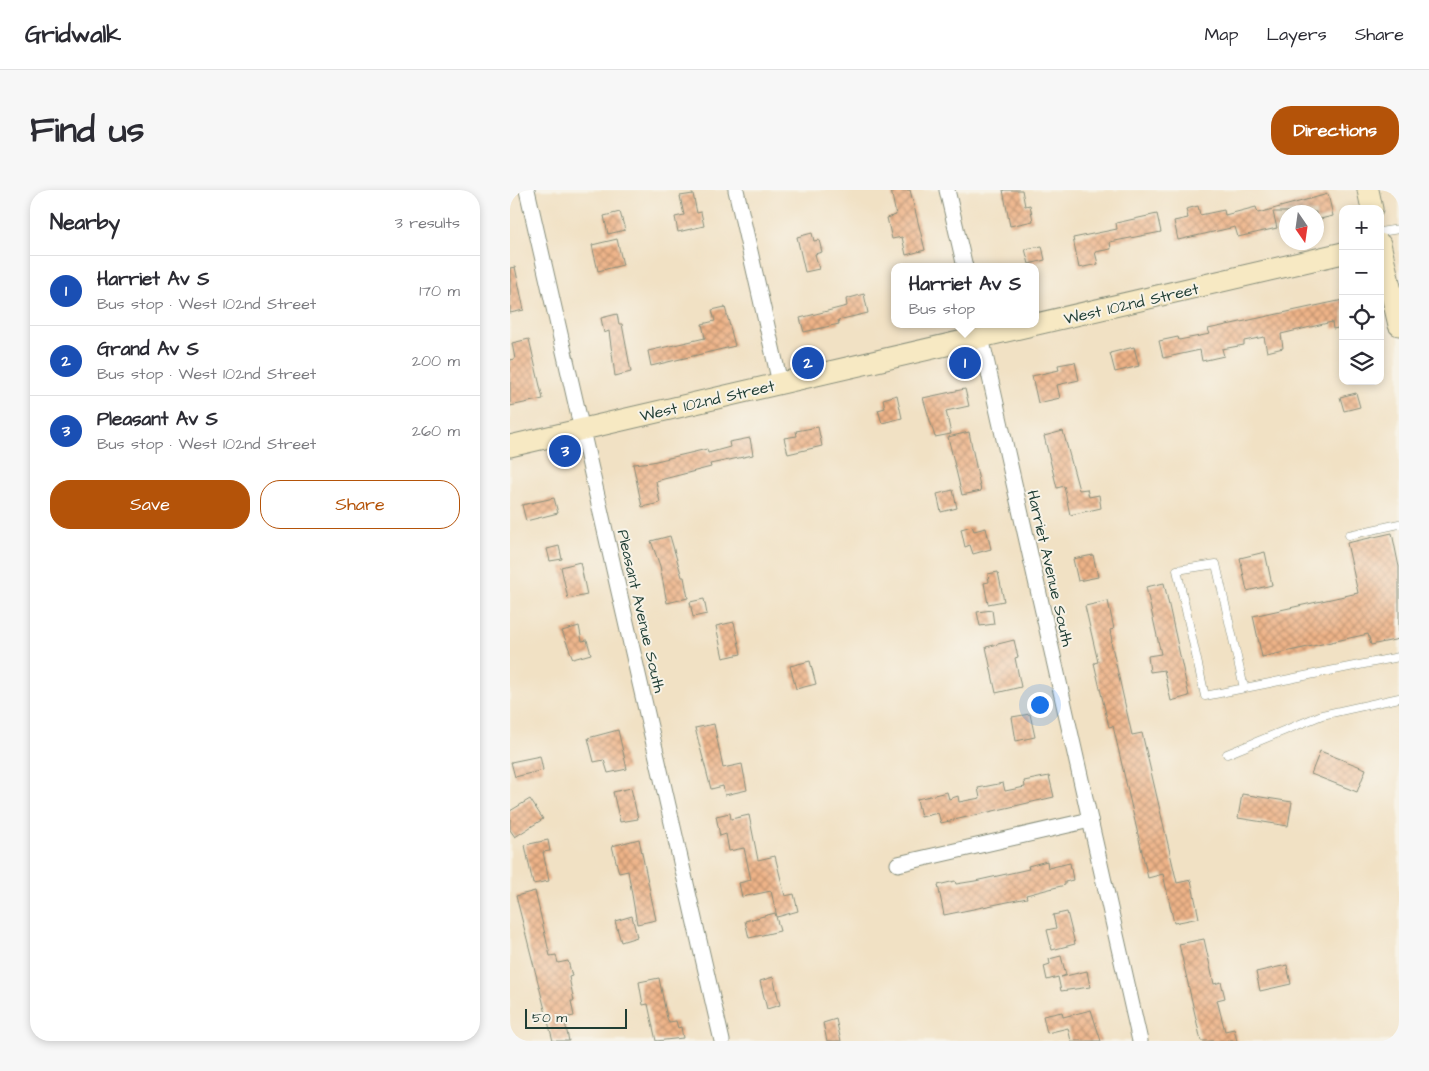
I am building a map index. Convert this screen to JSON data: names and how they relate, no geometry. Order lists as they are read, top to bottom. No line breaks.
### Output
{"streets":{"street":["West 102nd Street","Harriet Avenue South","Pleasant Avenue South"]},"crossings":[["West 102nd Street","Harriet Avenue South"],["West 102nd Street","Pleasant Avenue South"]],"scale_bar":"50 m","north":"bottom","page":{"header":"Gridwalk","nav":["Map","Layers","Share"],"title":"Find us","buttons":["Directions",["Save","Share"]],"heading":["Nearby","3 results"],"map_buttons":["+","−"],"list":[{"mark":"1","name":"Harriet Av S","note":"Bus stop · West 102nd Street","value":"170 m"},{"mark":"2","name":"Grand Av S","note":"Bus stop · West 102nd Street","value":"200 m"},{"mark":"3","name":"Pleasant Av S","note":"Bus stop · West 102nd Street","value":"260 m"}],"popup":["Harriet Av S","Bus stop"],"pins":["1","2","3"],"scale":"50 m"}}
